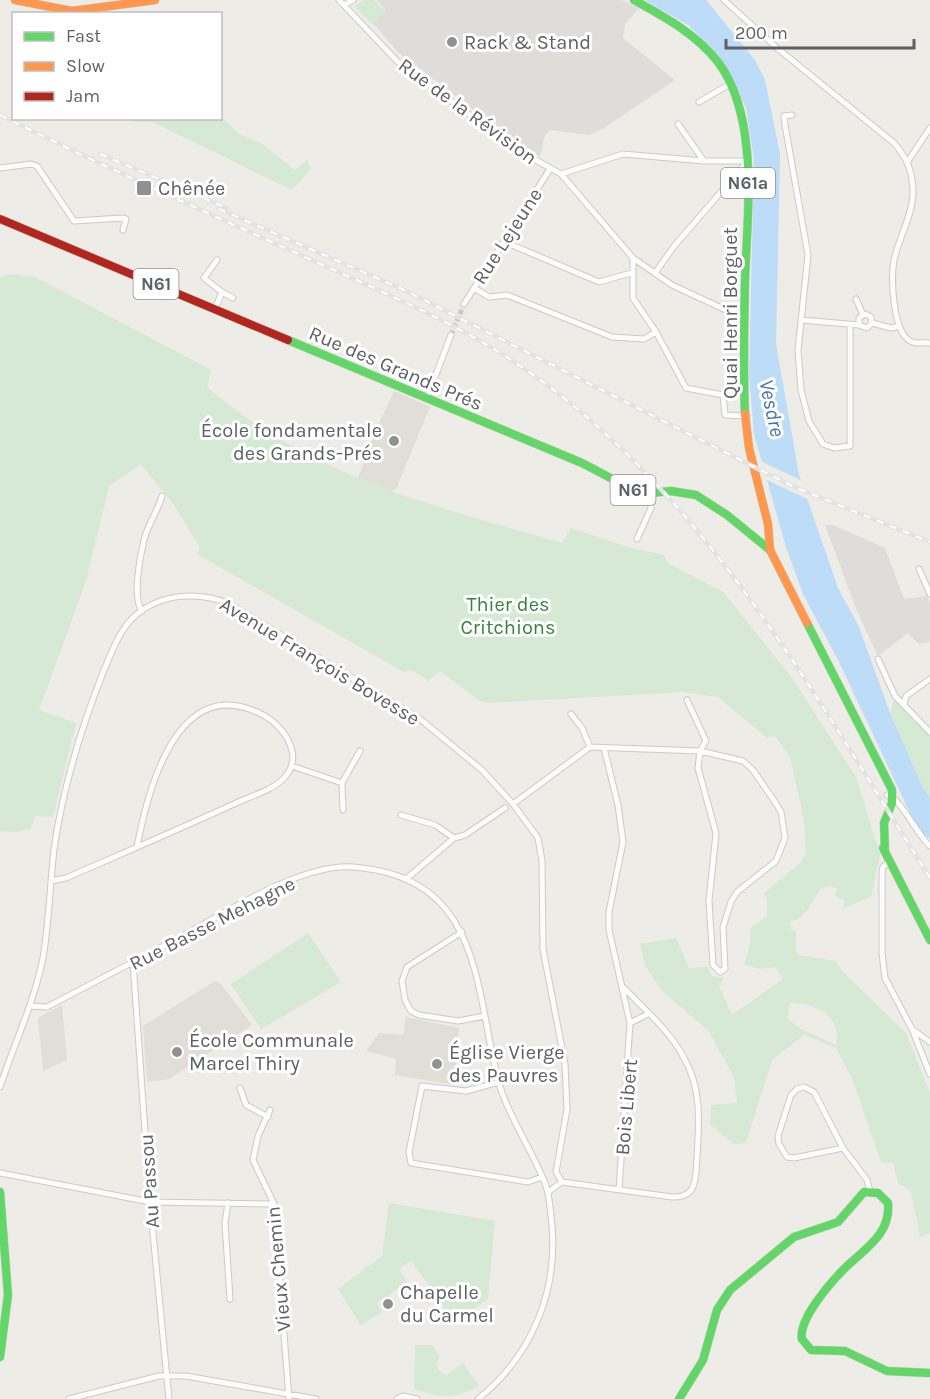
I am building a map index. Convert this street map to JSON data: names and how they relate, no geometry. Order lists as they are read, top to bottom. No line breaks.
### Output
{"streets":{"main road":["N61a","N61","Quai Henri Borguet","Rue des Grands Prés"],"street":["Rue de la Révision","Rue Lejeune","Avenue François Bovesse","Rue Basse Mehagne","Bois Libert","Au Passou","Vieux Chemin"]},"crossings":[["Rue de la Révision","Rue Lejeune"],["Rue de la Révision","Quai Henri Borguet"],["N61","Quai Henri Borguet"],["Quai Henri Borguet","Rue des Grands Prés"],["Avenue François Bovesse","Rue Basse Mehagne"],["Avenue François Bovesse","Bois Libert"],["Rue Basse Mehagne","Au Passou"]],"water":["Vesdre"],"parks":["Thier des Critchions"],"places":{"other":["Rack & Stand","École fondamentale des Grands-Prés","École Communale Marcel Thiry","Église Vierge des Pauvres","Chapelle du Carmel"],"transit":["Chênée"]},"legend":["Fast","Slow","Jam"],"scale_bar":"200 m"}
